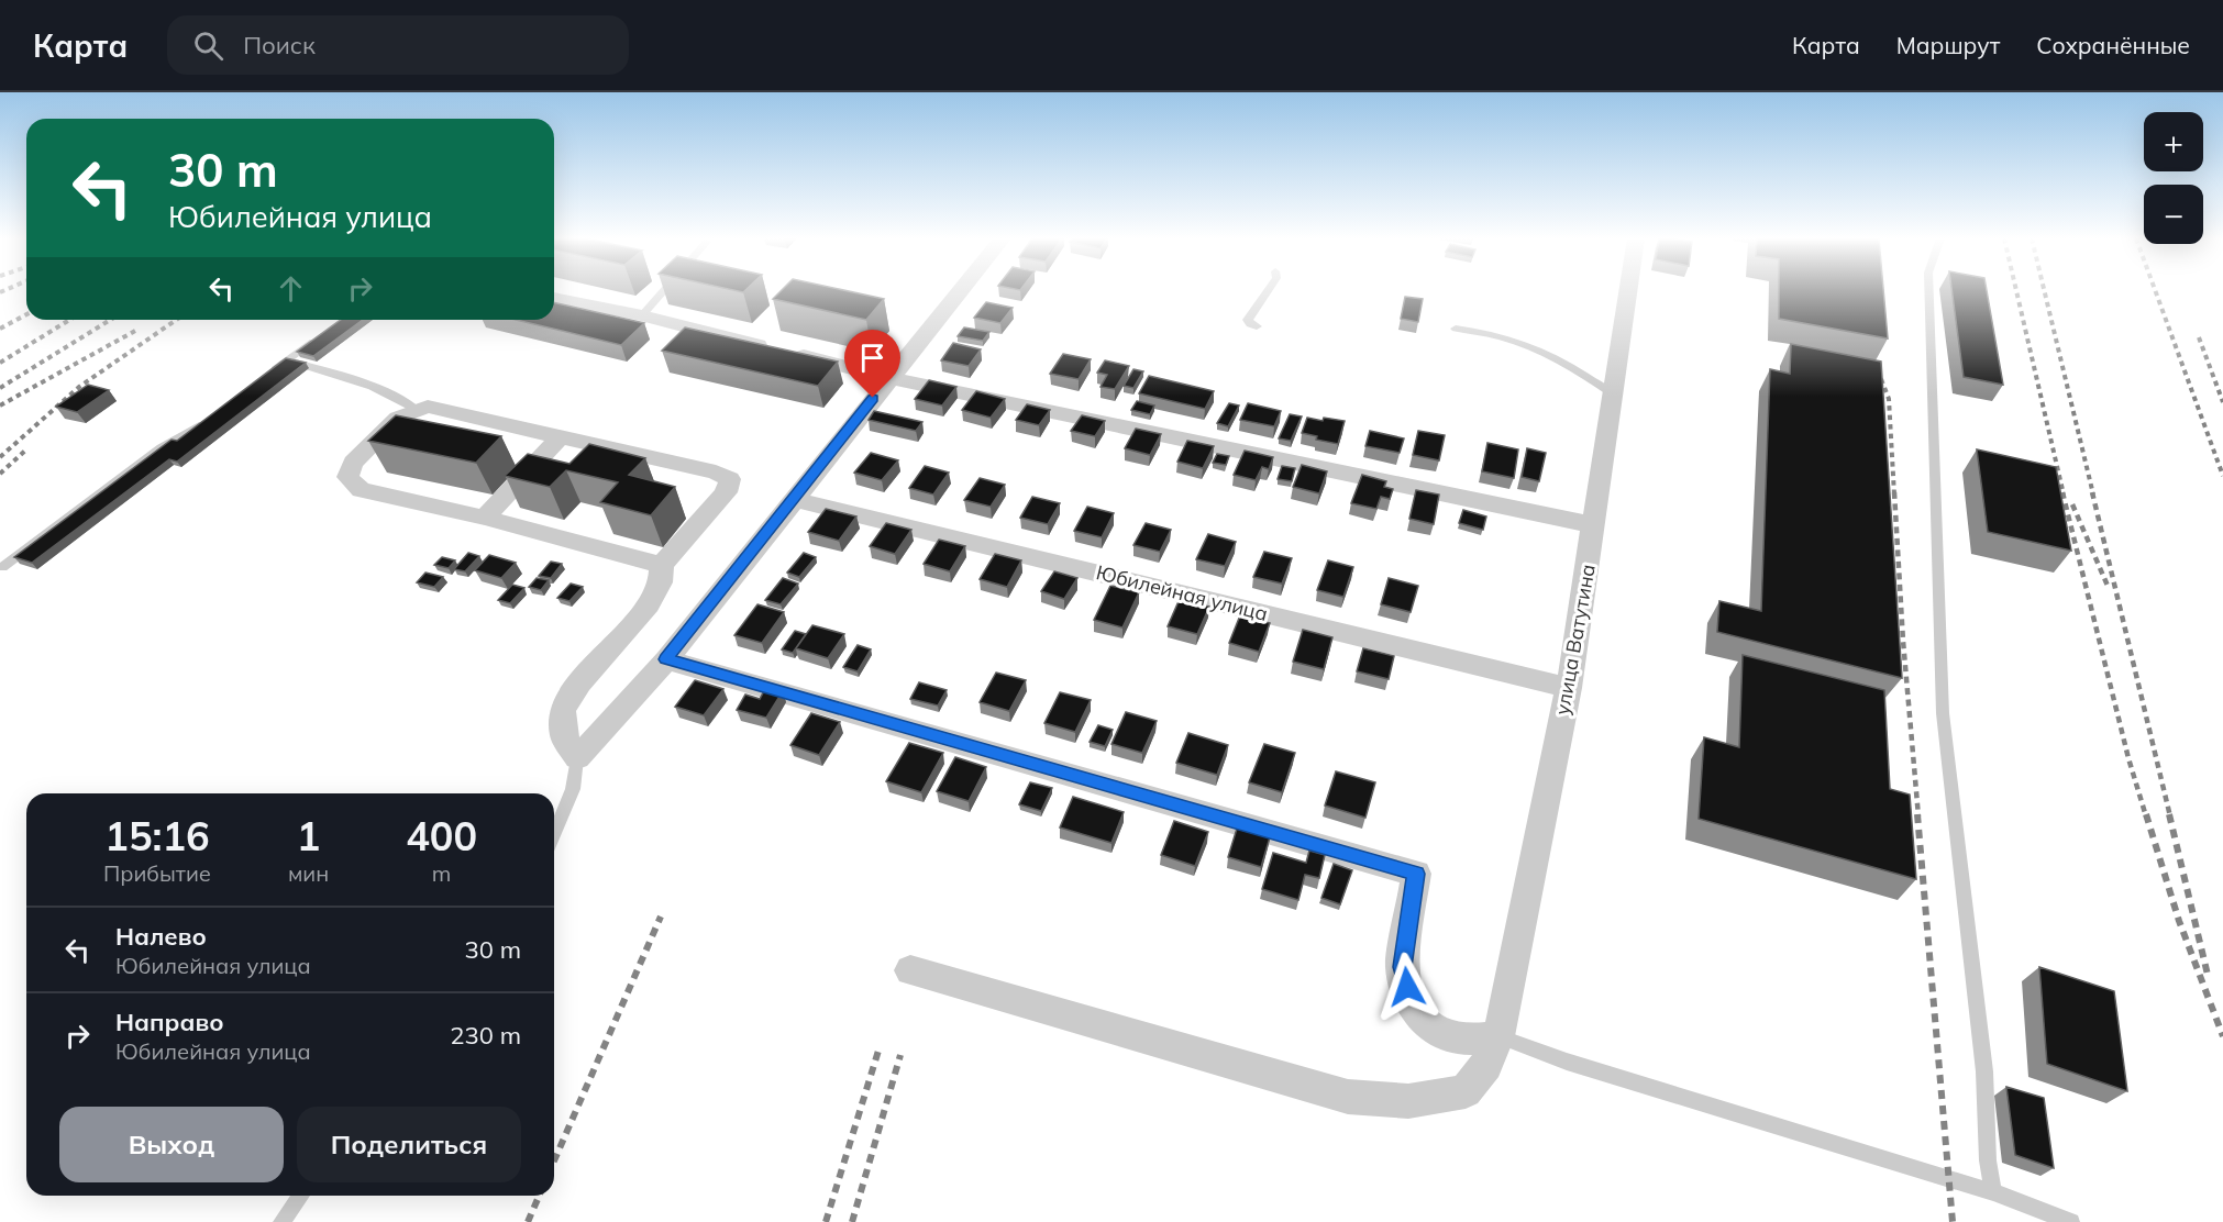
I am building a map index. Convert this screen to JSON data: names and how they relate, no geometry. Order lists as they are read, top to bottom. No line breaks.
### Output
{"streets":{"street":["Юбилейная улица","улица Ватутина"]},"crossings":[["Юбилейная улица","улица Ватутина"]],"page":{"header":"Карта","search":"Поиск","nav":["Карта","Маршрут","Сохранённые"],"map_buttons":["+","−"],"turn":["30 m","Юбилейная улица"],"eta":["15:16","Прибытие","1","мин","400","m"],"list":[{"name":"Налево","note":"Юбилейная улица","value":"30 m"},{"name":"Направо","note":"Юбилейная улица","value":"230 m"}],"buttons":["Выход","Поделиться"]}}
